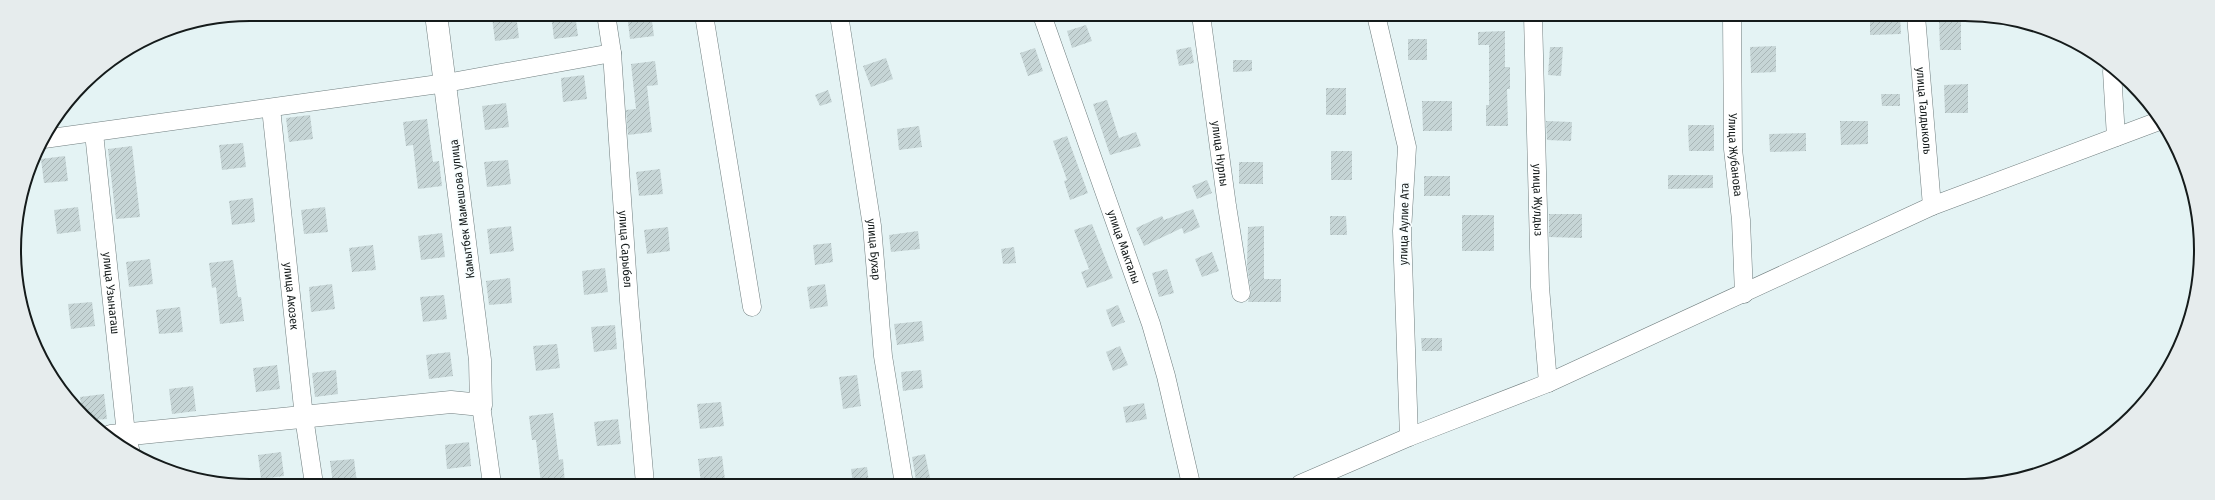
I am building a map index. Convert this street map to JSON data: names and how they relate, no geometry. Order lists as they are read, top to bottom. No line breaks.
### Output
{"streets":{"street":["улица Талдыколь","улица Нурлы","Улица Жубанова","улица Жулдыз","Камытбек Мамешова улица","улица Аулие Ата","улица Макталы","улица Сарыбел","улица Бухар","улица Узынагаш","улица Акозек"]}}
